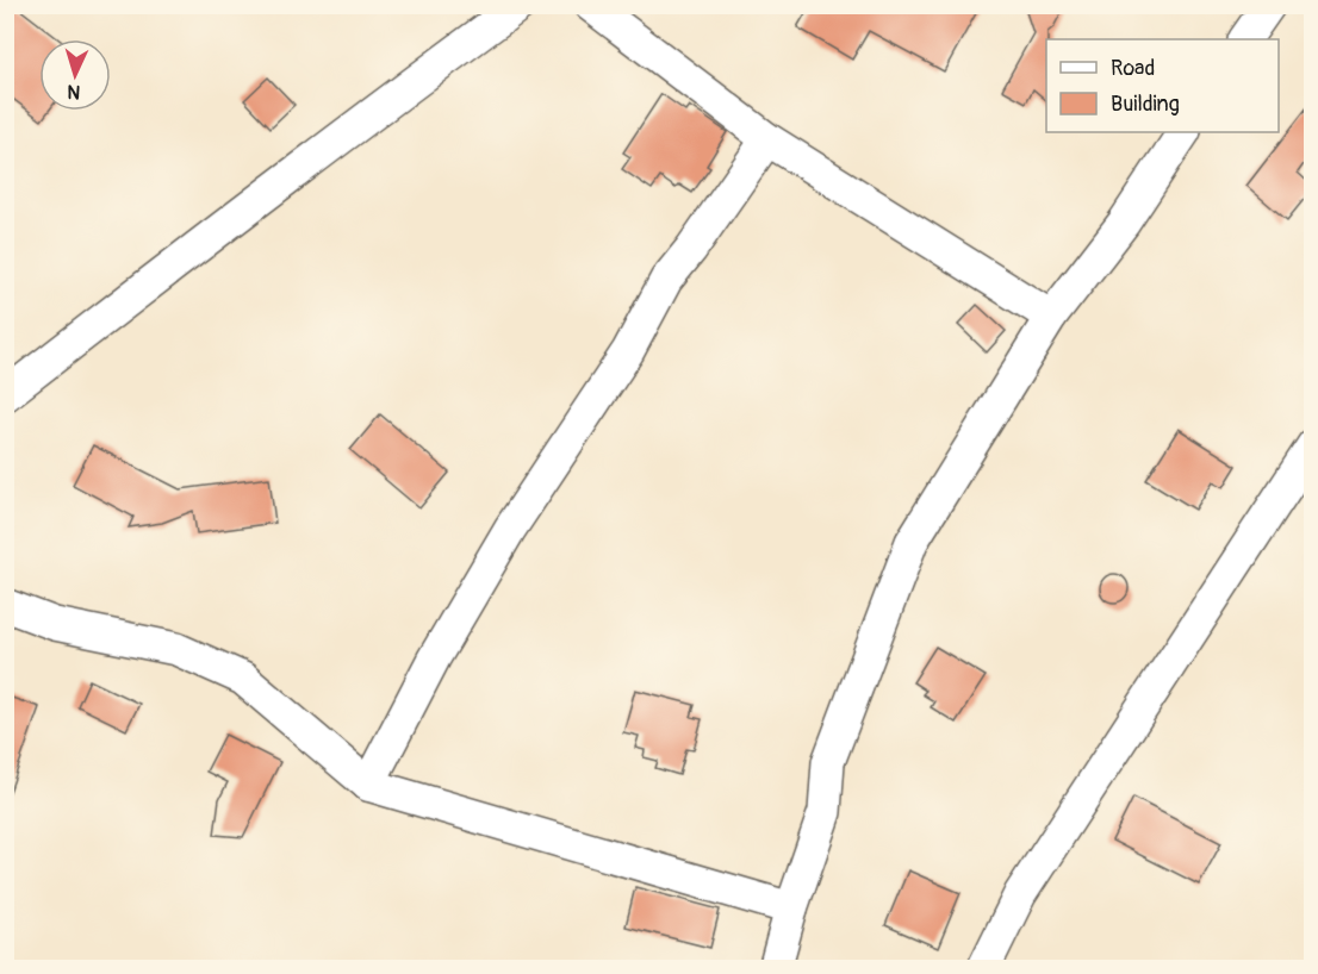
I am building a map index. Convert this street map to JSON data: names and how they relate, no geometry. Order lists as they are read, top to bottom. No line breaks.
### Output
{"legend":["Road","Building"],"north":"bottom"}
